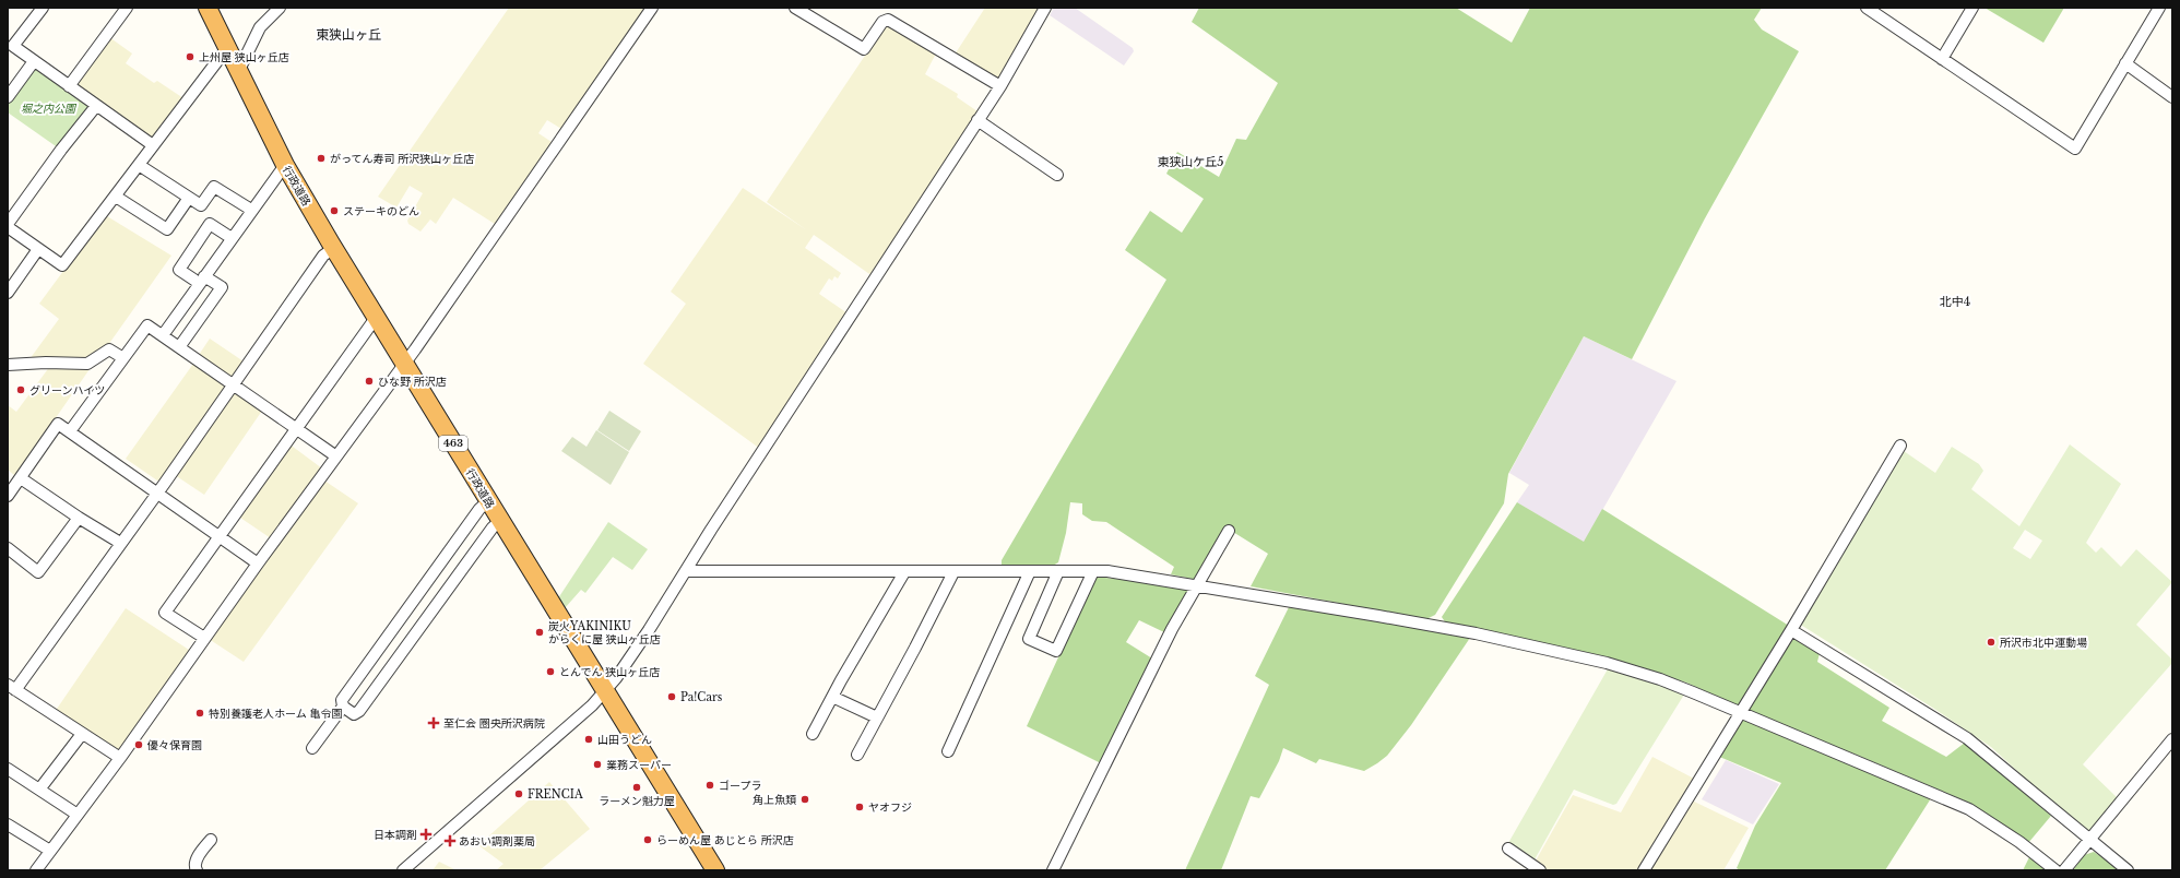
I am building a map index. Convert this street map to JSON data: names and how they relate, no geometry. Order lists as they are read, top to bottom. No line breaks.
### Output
{"streets":{"highway":["行政道路","463"]},"districts":["東狭山ヶ丘","東狭山ケ丘5","北中4"],"parks":["堀之内公園"],"places":{"other":["上州屋 狭山ヶ丘店","がってん寿司 所沢狭山ヶ丘店","ステーキのどん","ひな野 所沢店","グリーンハイツ","炭火YAKINIKU からくに屋 狭山ヶ丘店","所沢市北中運動場","とんでん 狭山ヶ丘店","Pa!Cars","特別養護老人ホーム 亀令園","山田うどん","優々保育園","業務スーパー","ゴープラ","ラーメン魁力屋","FRENCIA","角上魚類","ヤオフジ","らーめん屋 あじとら 所沢店"],"health":["至仁会 圏央所沢病院","日本調剤","あおい調剤薬局"]}}
